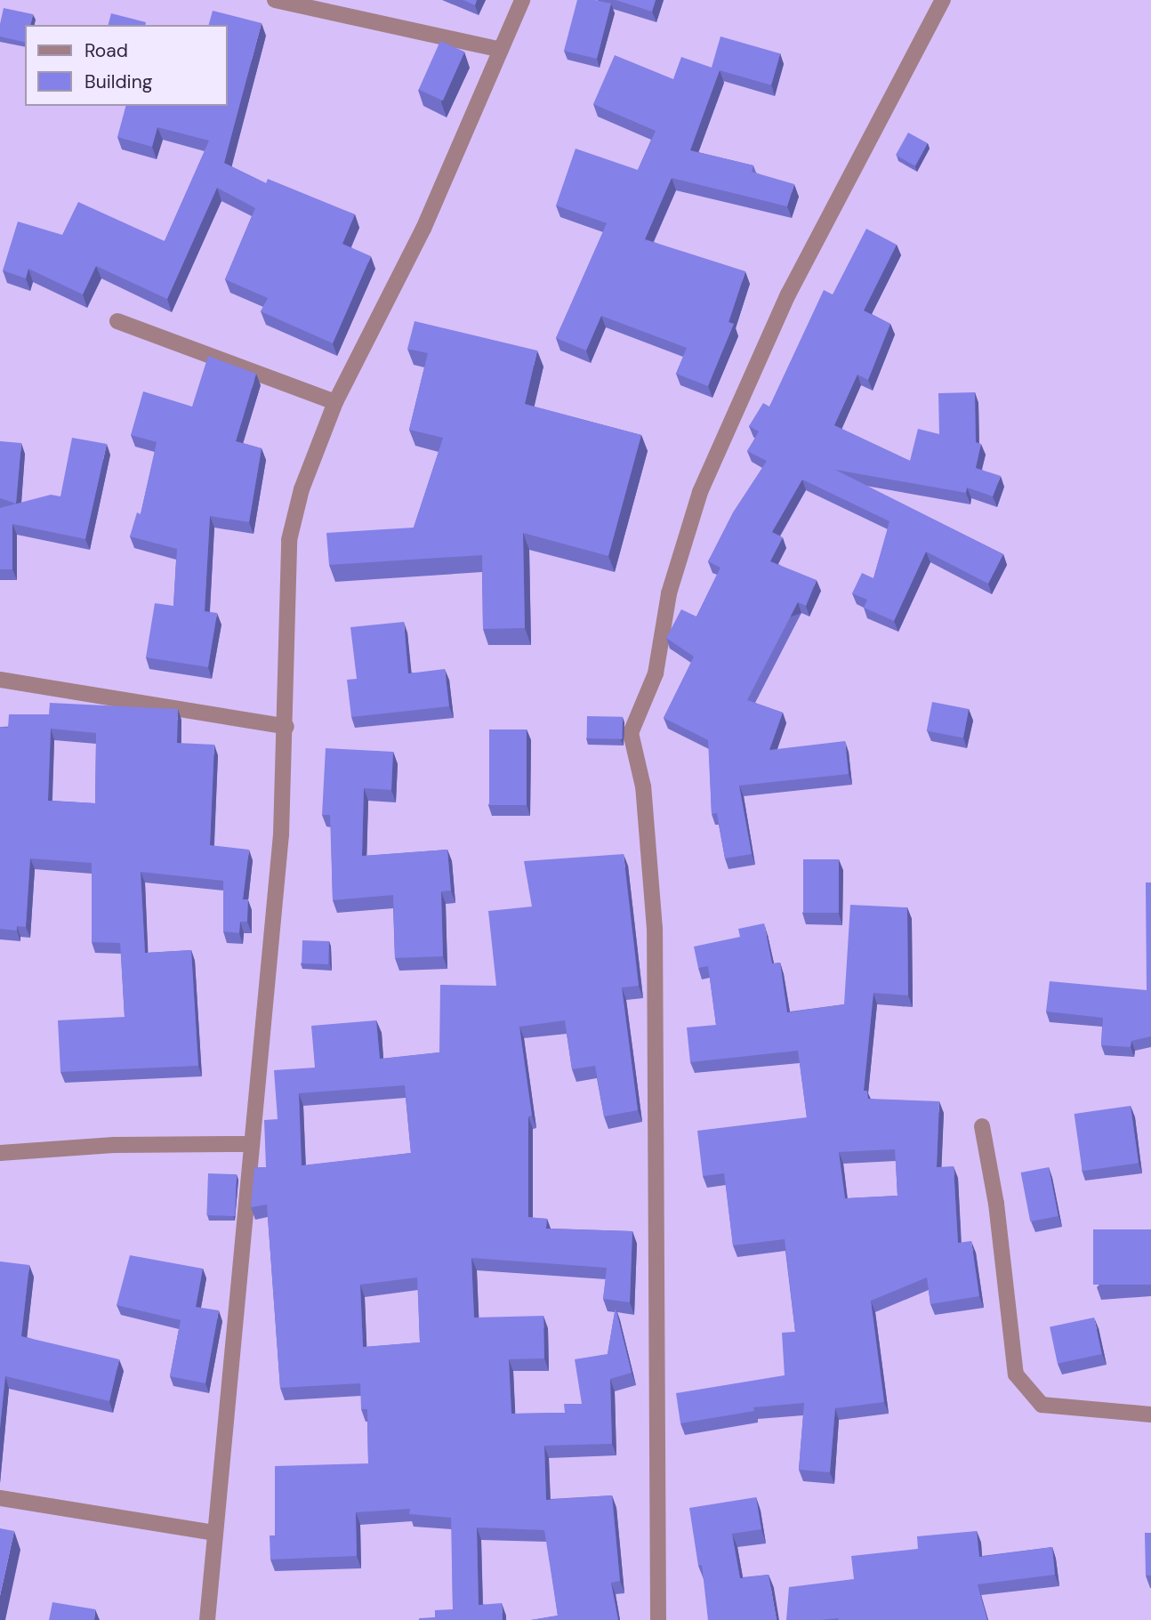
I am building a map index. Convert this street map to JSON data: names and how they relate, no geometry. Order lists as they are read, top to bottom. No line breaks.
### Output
{"legend":["Road","Building"]}
